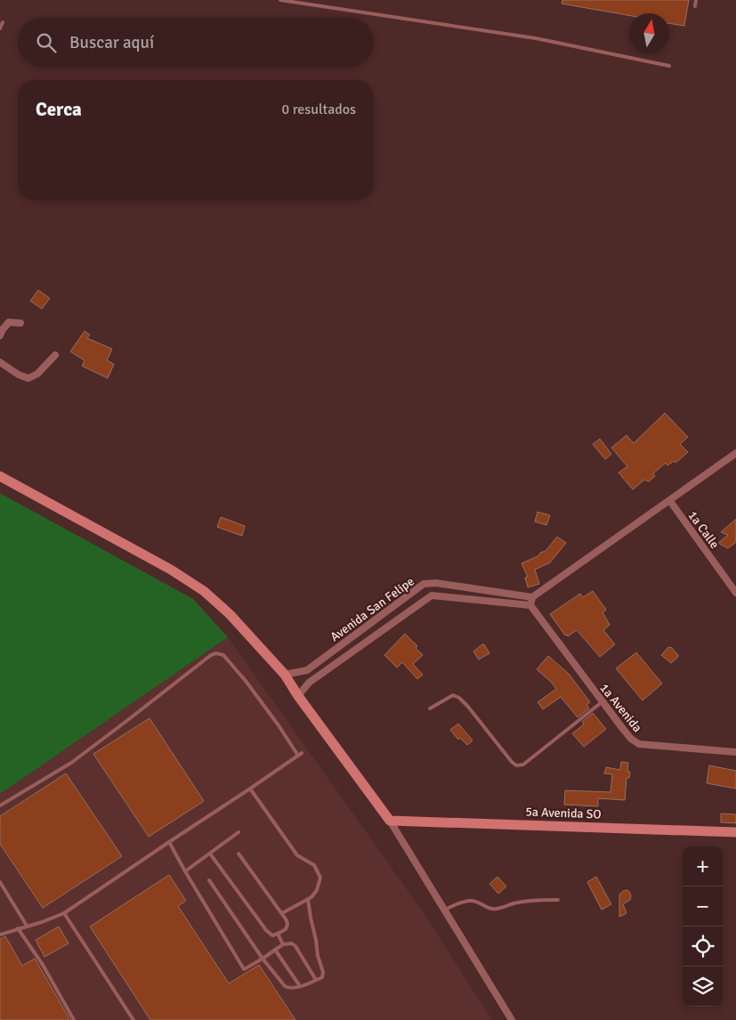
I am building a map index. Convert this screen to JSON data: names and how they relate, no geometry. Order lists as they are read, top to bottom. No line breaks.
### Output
{"streets":{"street":["1a Calle","Avenida San Felipe","1a Avenida","5a Avenida SO"]},"crossings":[["Avenida San Felipe","1a Avenida"]],"north":"top","page":{"search":"Buscar aquí","heading":["Cerca","0 resultados"],"map_buttons":["+","−"]}}
